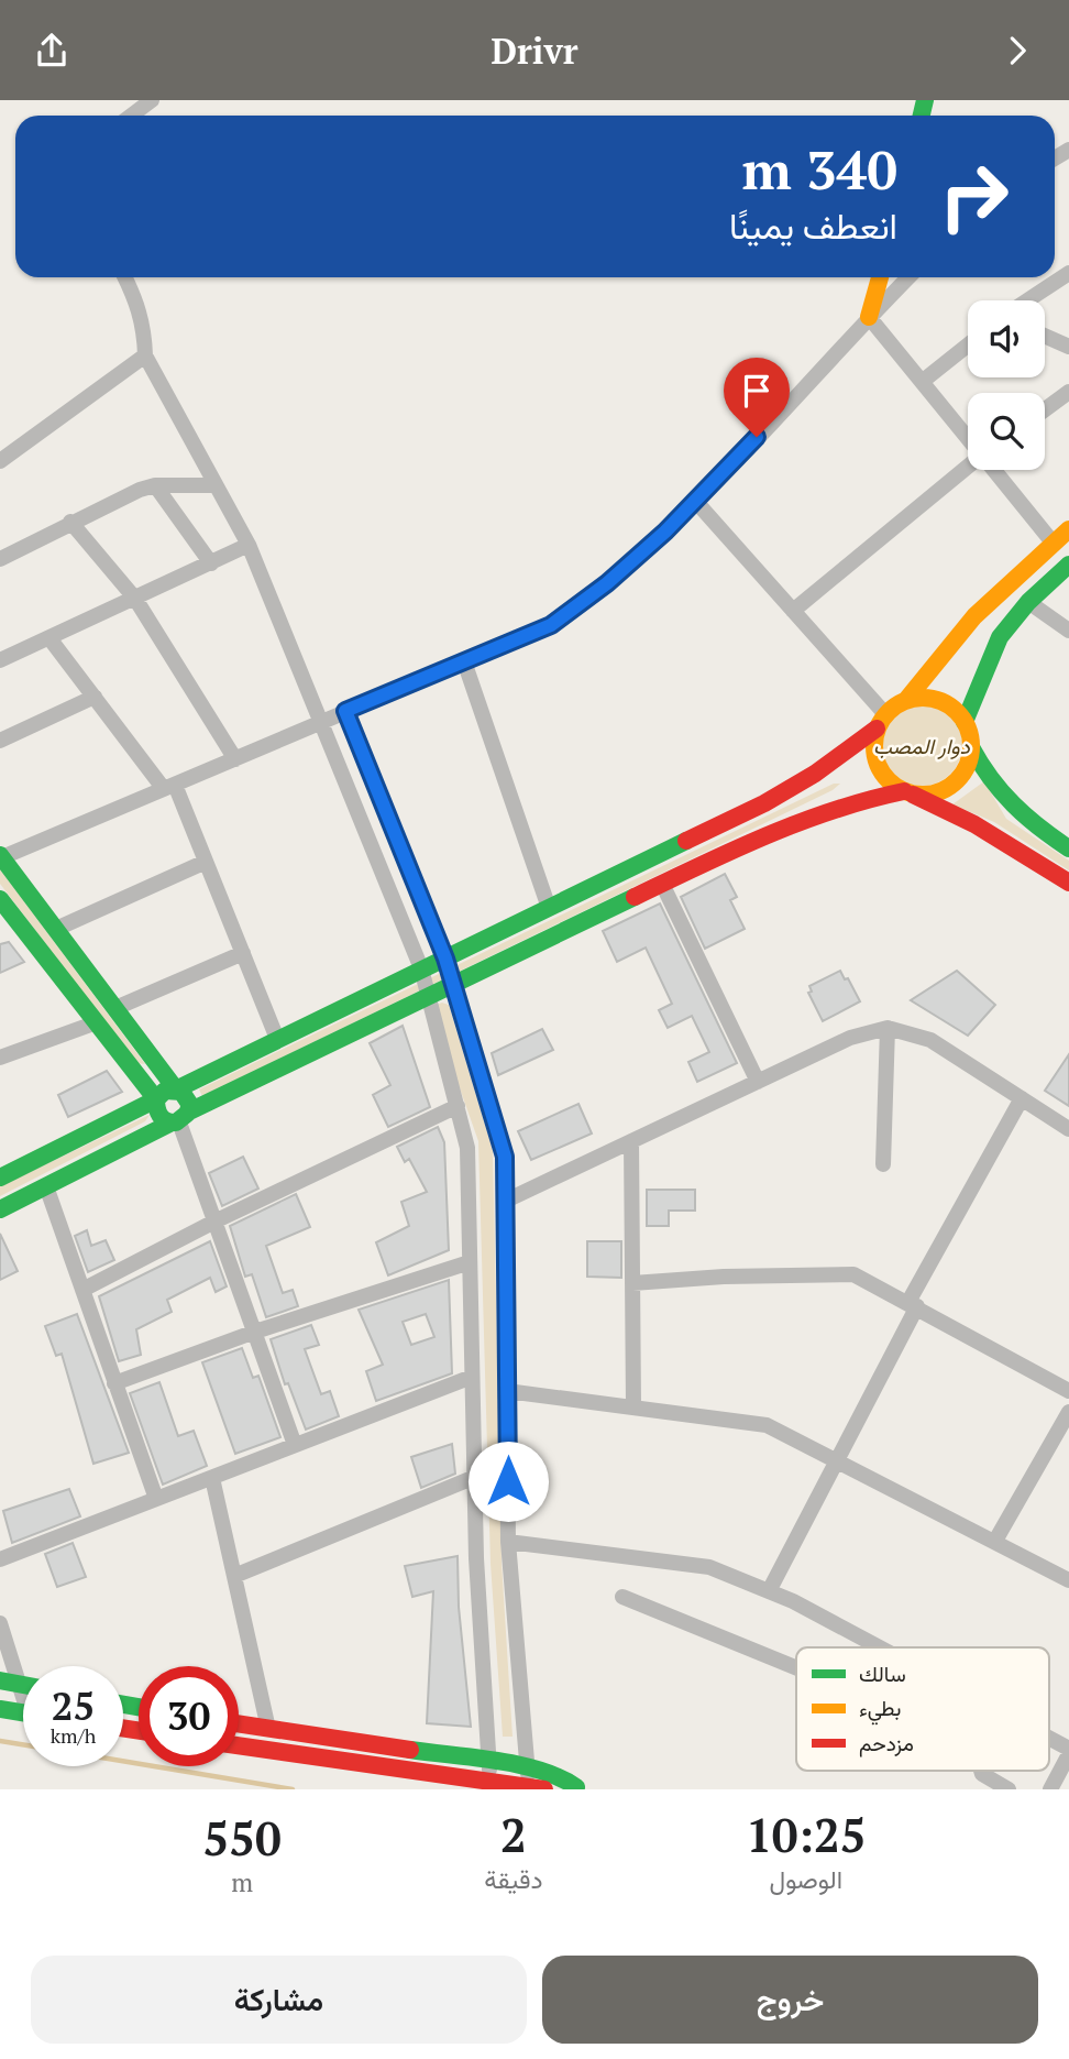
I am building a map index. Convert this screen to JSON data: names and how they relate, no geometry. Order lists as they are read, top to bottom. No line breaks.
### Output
{"parks":["دوار المصب"],"legend":["سالك","بطيء","مزدحم"],"page":{"header":"Drivr","turn":["340 m","انعطف يمينًا"],"speed":"25 km/h","limit":"30","eta":["10:25","الوصول","2","دقيقة","550","m"],"buttons":["خروج","مشاركة"]}}
